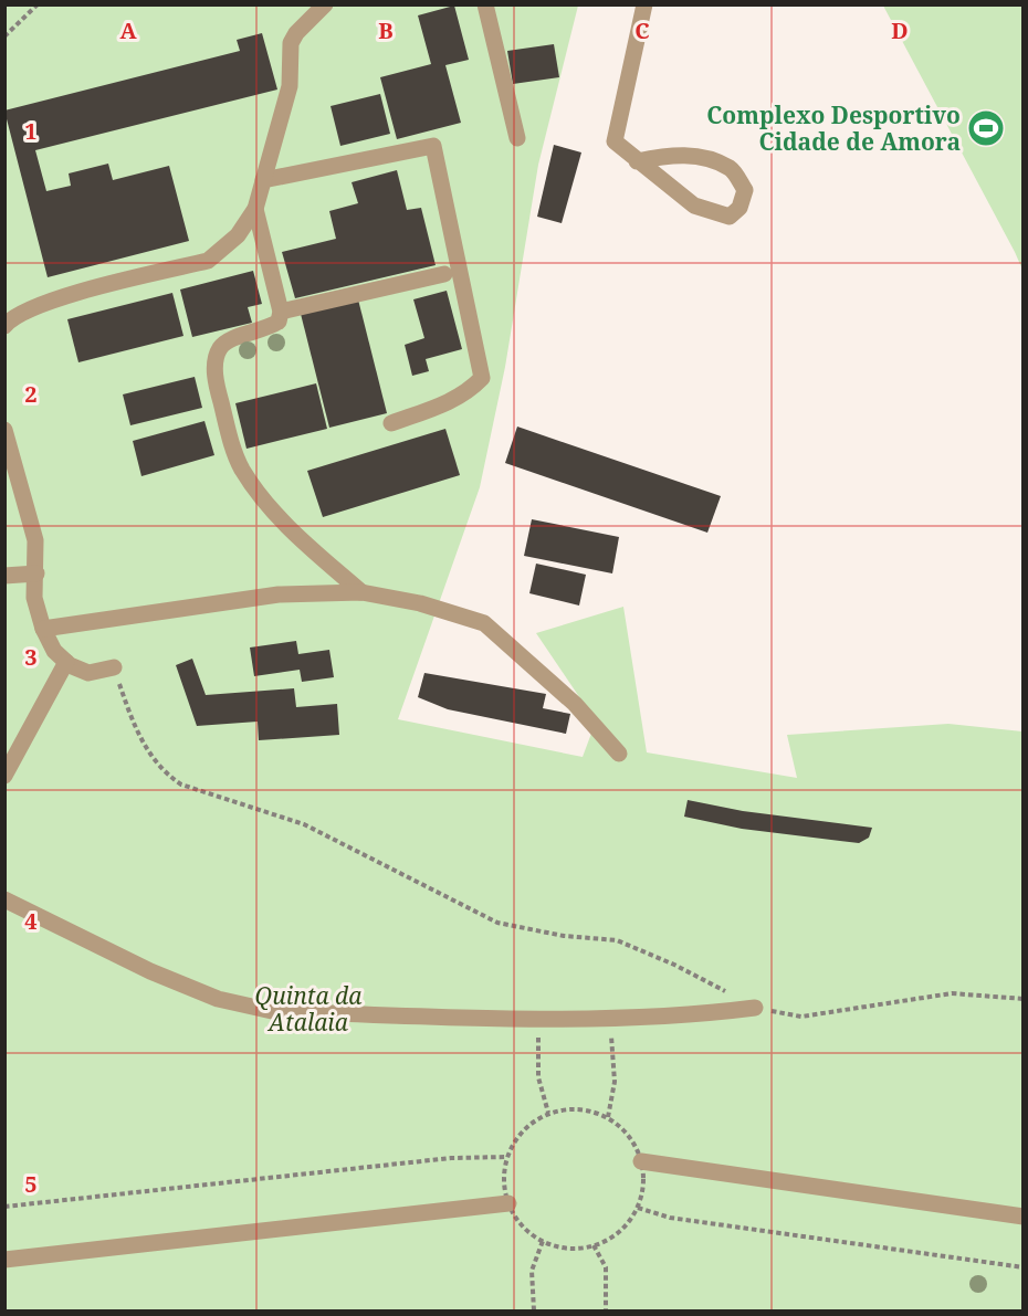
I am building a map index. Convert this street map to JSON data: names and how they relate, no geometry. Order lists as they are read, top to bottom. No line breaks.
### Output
{"parks":["Quinta da Atalaia"],"places":{"sports":["Complexo Desportivo Cidade de Amora"]},"grid":{"columns":["A","B","C","D"],"rows":["1","2","3","4","5"]}}
